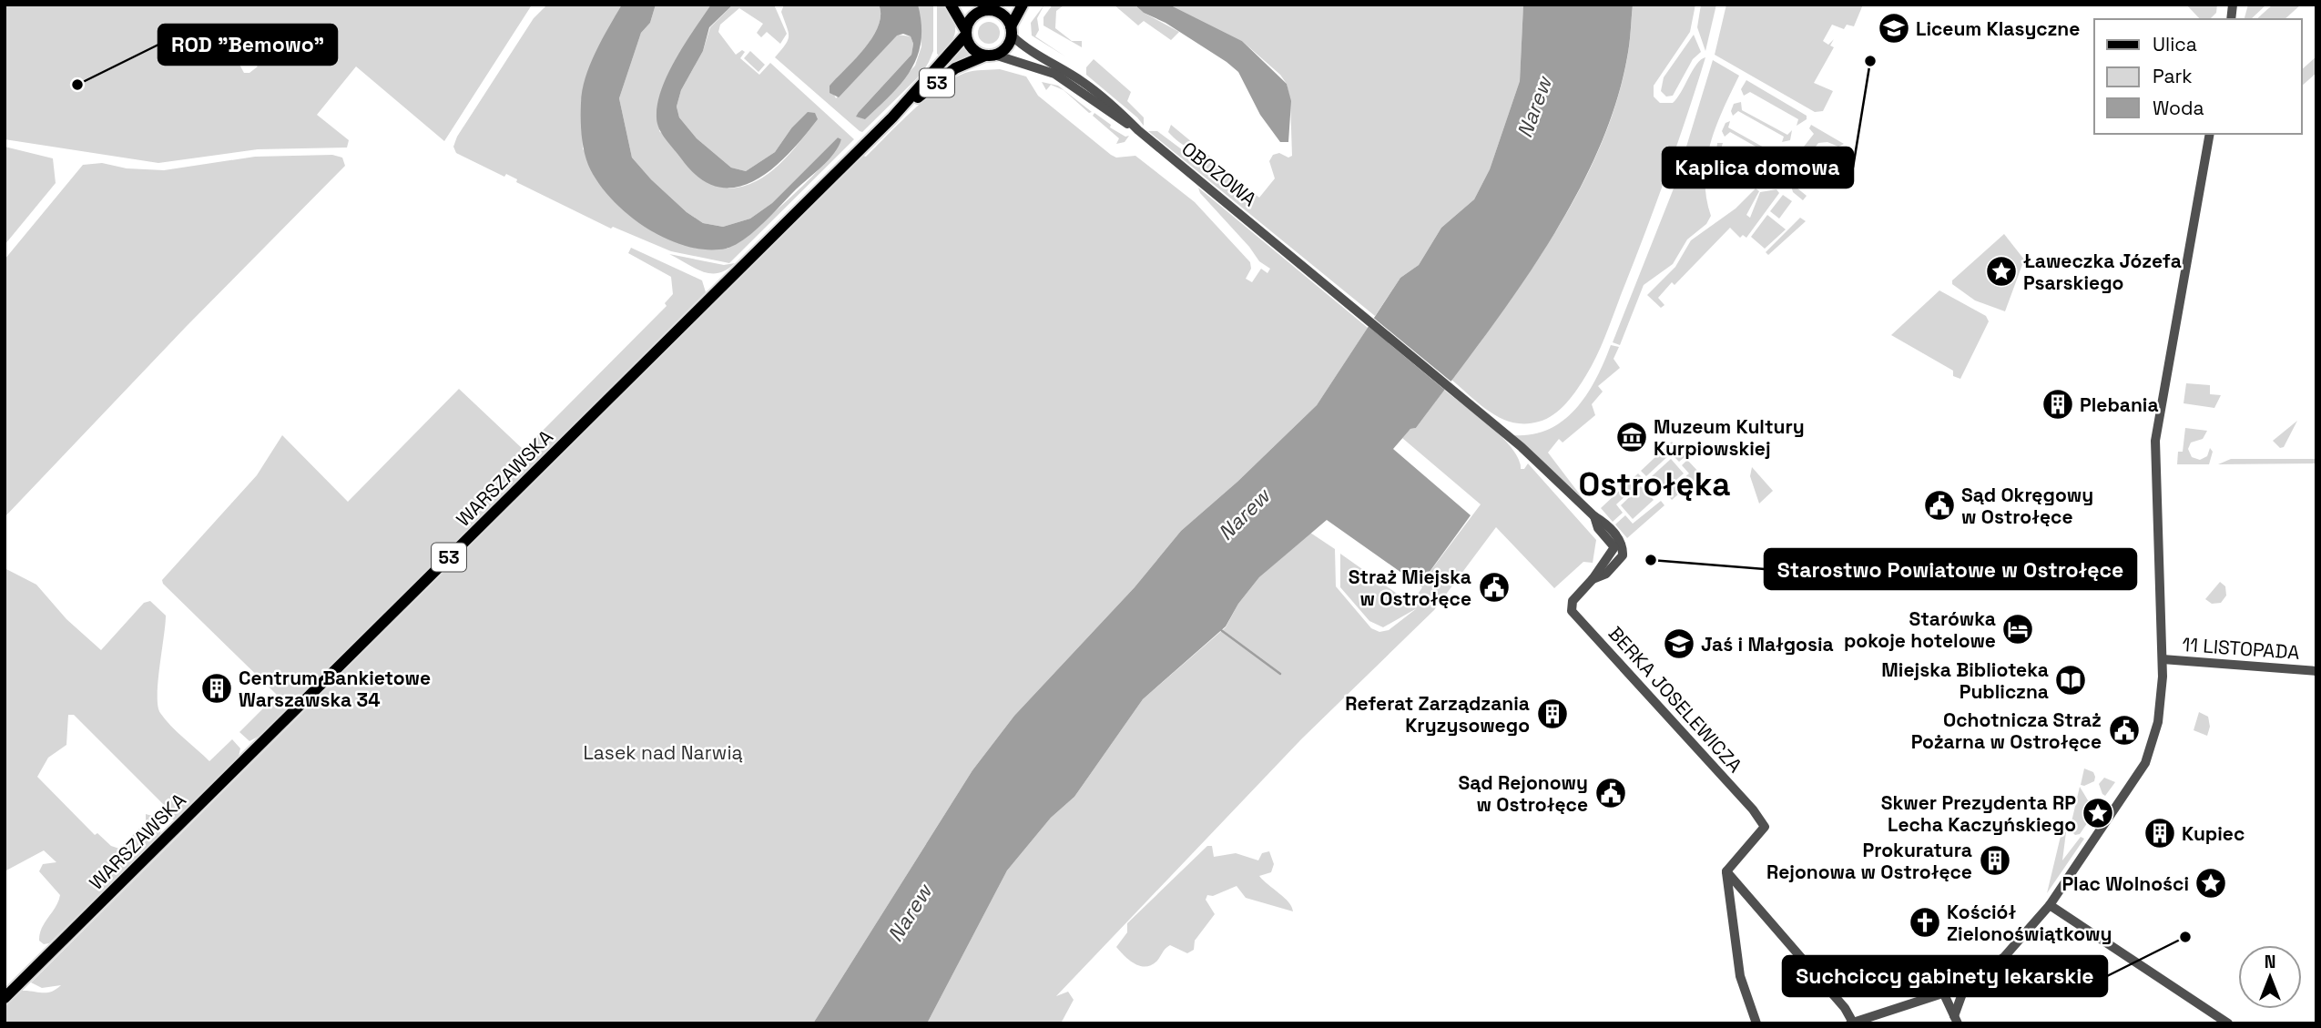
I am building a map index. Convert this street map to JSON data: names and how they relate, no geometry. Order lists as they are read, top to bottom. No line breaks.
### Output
{"streets":{"main road":["53","WARSZAWSKA"],"street":["OBOZOWA","11 LISTOPADA","BERKA JOSELEWICZA"]},"crossings":[["53","OBOZOWA"],["53","WARSZAWSKA"],["OBOZOWA","WARSZAWSKA"]],"districts":["Ostrołęka"],"water":["Narew"],"parks":["Lasek nad Narwią"],"places":{"school or university":["Liceum Klasyczne","Jaś i Małgosia"],"other":["Kaplica domowa","ROD \"Bemowo\"","Starostwo Powiatowe w Ostrołęce","Suchciccy gabinety lekarskie"],"place":["Ławeczka Józefa Psarskiego","Skwer Prezydenta RP Lecha Kaczyńskiego","Plac Wolności"],"building":["Plebania","Centrum Bankietowe Warszawska 34","Referat Zarządzania Kryzysowego","Kupiec","Prokuratura Rejonowa w Ostrołęce"],"museum":["Muzeum Kultury Kurpiowskiej"],"public building":["Sąd Okręgowy w Ostrołęce","Straż Miejska w Ostrołęce","Ochotnicza Straż Pożarna w Ostrołęce","Sąd Rejonowy w Ostrołęce"],"hotel":["Starówka pokoje hotelowe"],"library":["Miejska Biblioteka Publiczna"],"church":["Kościół Zielonoświątkowy"]},"legend":["Ulica","Park","Woda"],"north":"top"}
